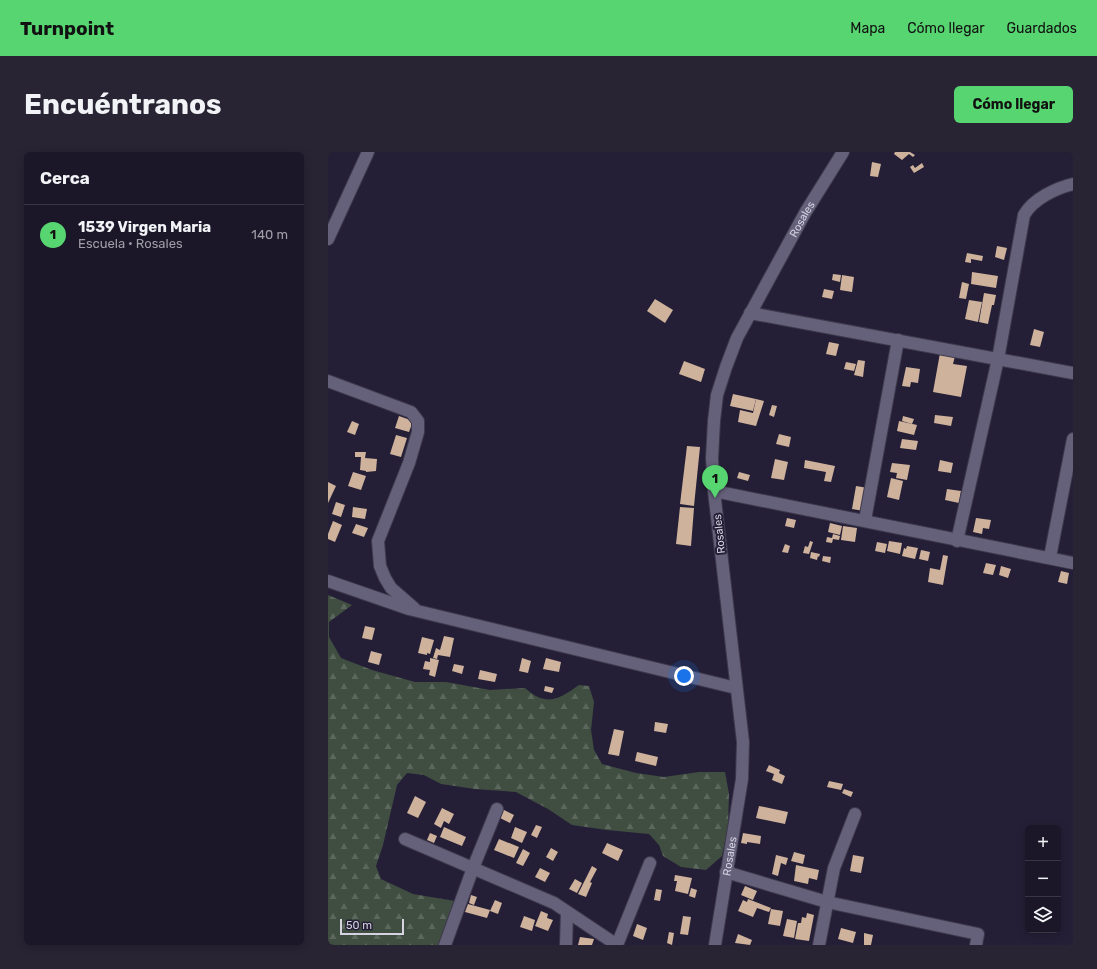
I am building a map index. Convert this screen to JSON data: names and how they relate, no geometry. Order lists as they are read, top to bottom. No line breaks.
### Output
{"streets":{"street":["Rosales"]},"scale_bar":"50 m","page":{"header":"Turnpoint","nav":["Mapa","Cómo llegar","Guardados"],"buttons":"Cómo llegar","title":"Encuéntranos","heading":"Cerca","list":[{"mark":"1","name":"1539 Virgen Maria","note":"Escuela · Rosales","value":"140 m"}],"pins":"1","map_buttons":["+","−"],"scale":"50 m"}}
